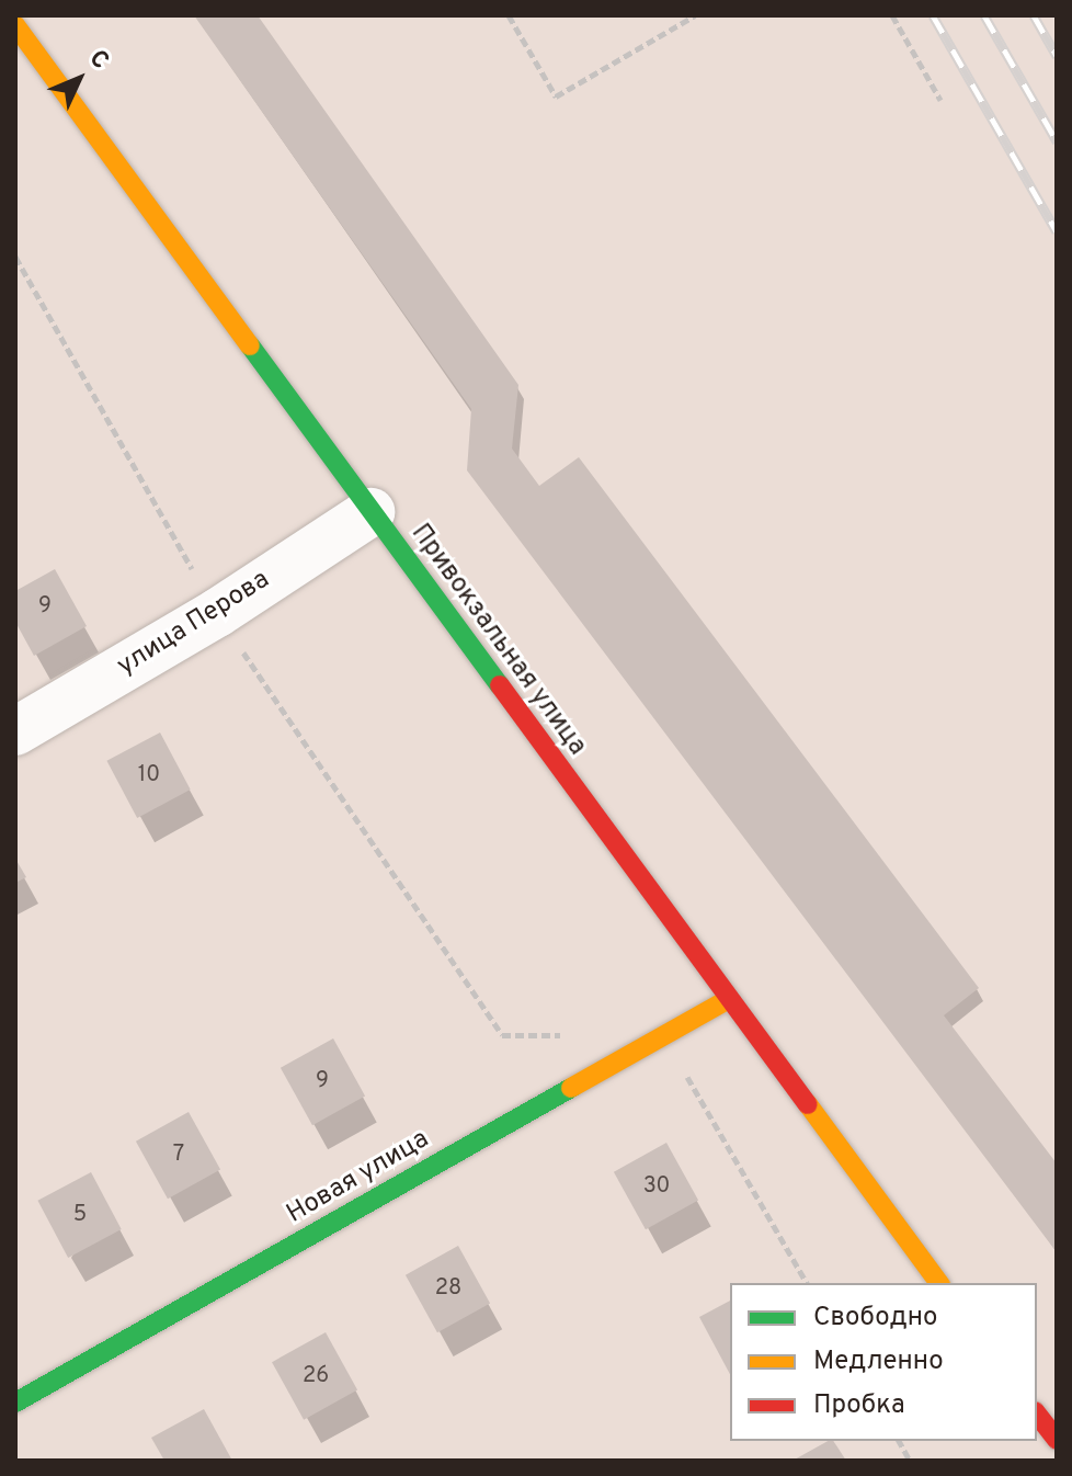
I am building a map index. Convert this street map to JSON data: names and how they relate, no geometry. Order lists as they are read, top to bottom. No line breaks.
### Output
{"streets":{"street":["улица Перова","Привокзальная улица","Новая улица"]},"crossings":[["улица Перова","Привокзальная улица"],["Привокзальная улица","Новая улица"]],"house_numbers":["9","10","9","7","30","5","28","26"],"legend":["Свободно","Медленно","Пробка"],"north":"top right"}
